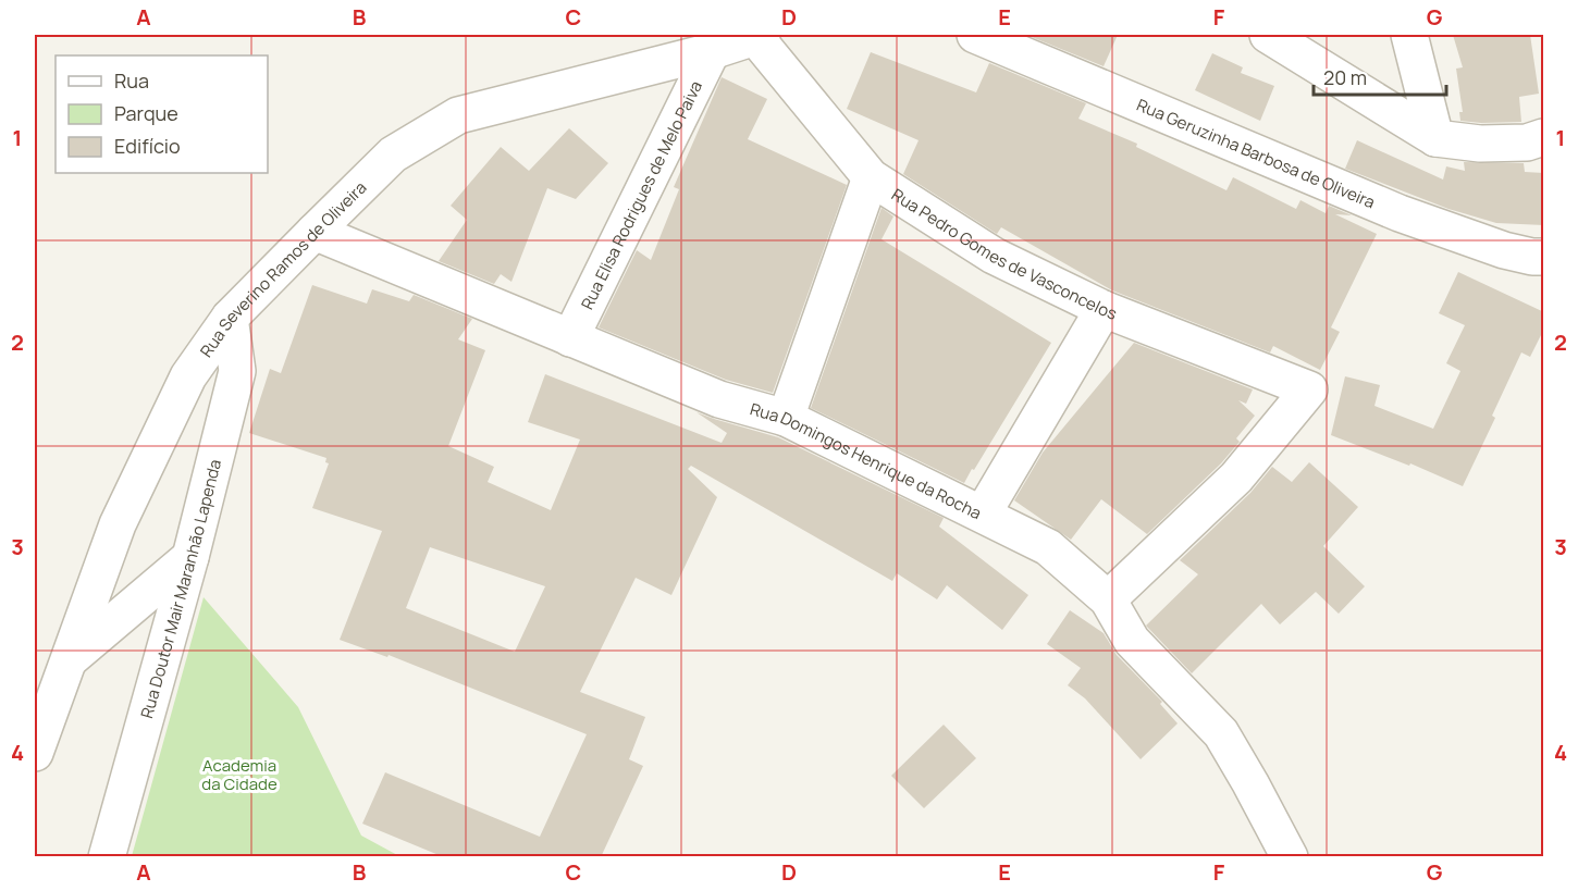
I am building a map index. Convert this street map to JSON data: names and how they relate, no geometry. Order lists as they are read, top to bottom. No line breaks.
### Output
{"streets":{"street":["Rua Geruzinha Barbosa de Oliveira","Rua Elisa Rodrigues de Melo Paiva","Rua Pedro Gomes de Vasconcelos","Rua Severino Ramos de Oliveira","Rua Domingos Henrique da Rocha","Rua Doutor Mair Maranhão Lapenda"]},"crossings":[["Rua Elisa Rodrigues de Melo Paiva","Rua Severino Ramos de Oliveira"],["Rua Elisa Rodrigues de Melo Paiva","Rua Domingos Henrique da Rocha"],["Rua Pedro Gomes de Vasconcelos","Rua Severino Ramos de Oliveira"],["Rua Pedro Gomes de Vasconcelos","Rua Domingos Henrique da Rocha"],["Rua Severino Ramos de Oliveira","Rua Domingos Henrique da Rocha"],["Rua Severino Ramos de Oliveira","Rua Doutor Mair Maranhão Lapenda"]],"parks":["Academia da Cidade"],"legend":["Rua","Parque","Edifício"],"scale_bar":"20 m","grid":{"columns":["A","B","C","D","E","F","G"],"rows":["1","2","3","4"]}}
